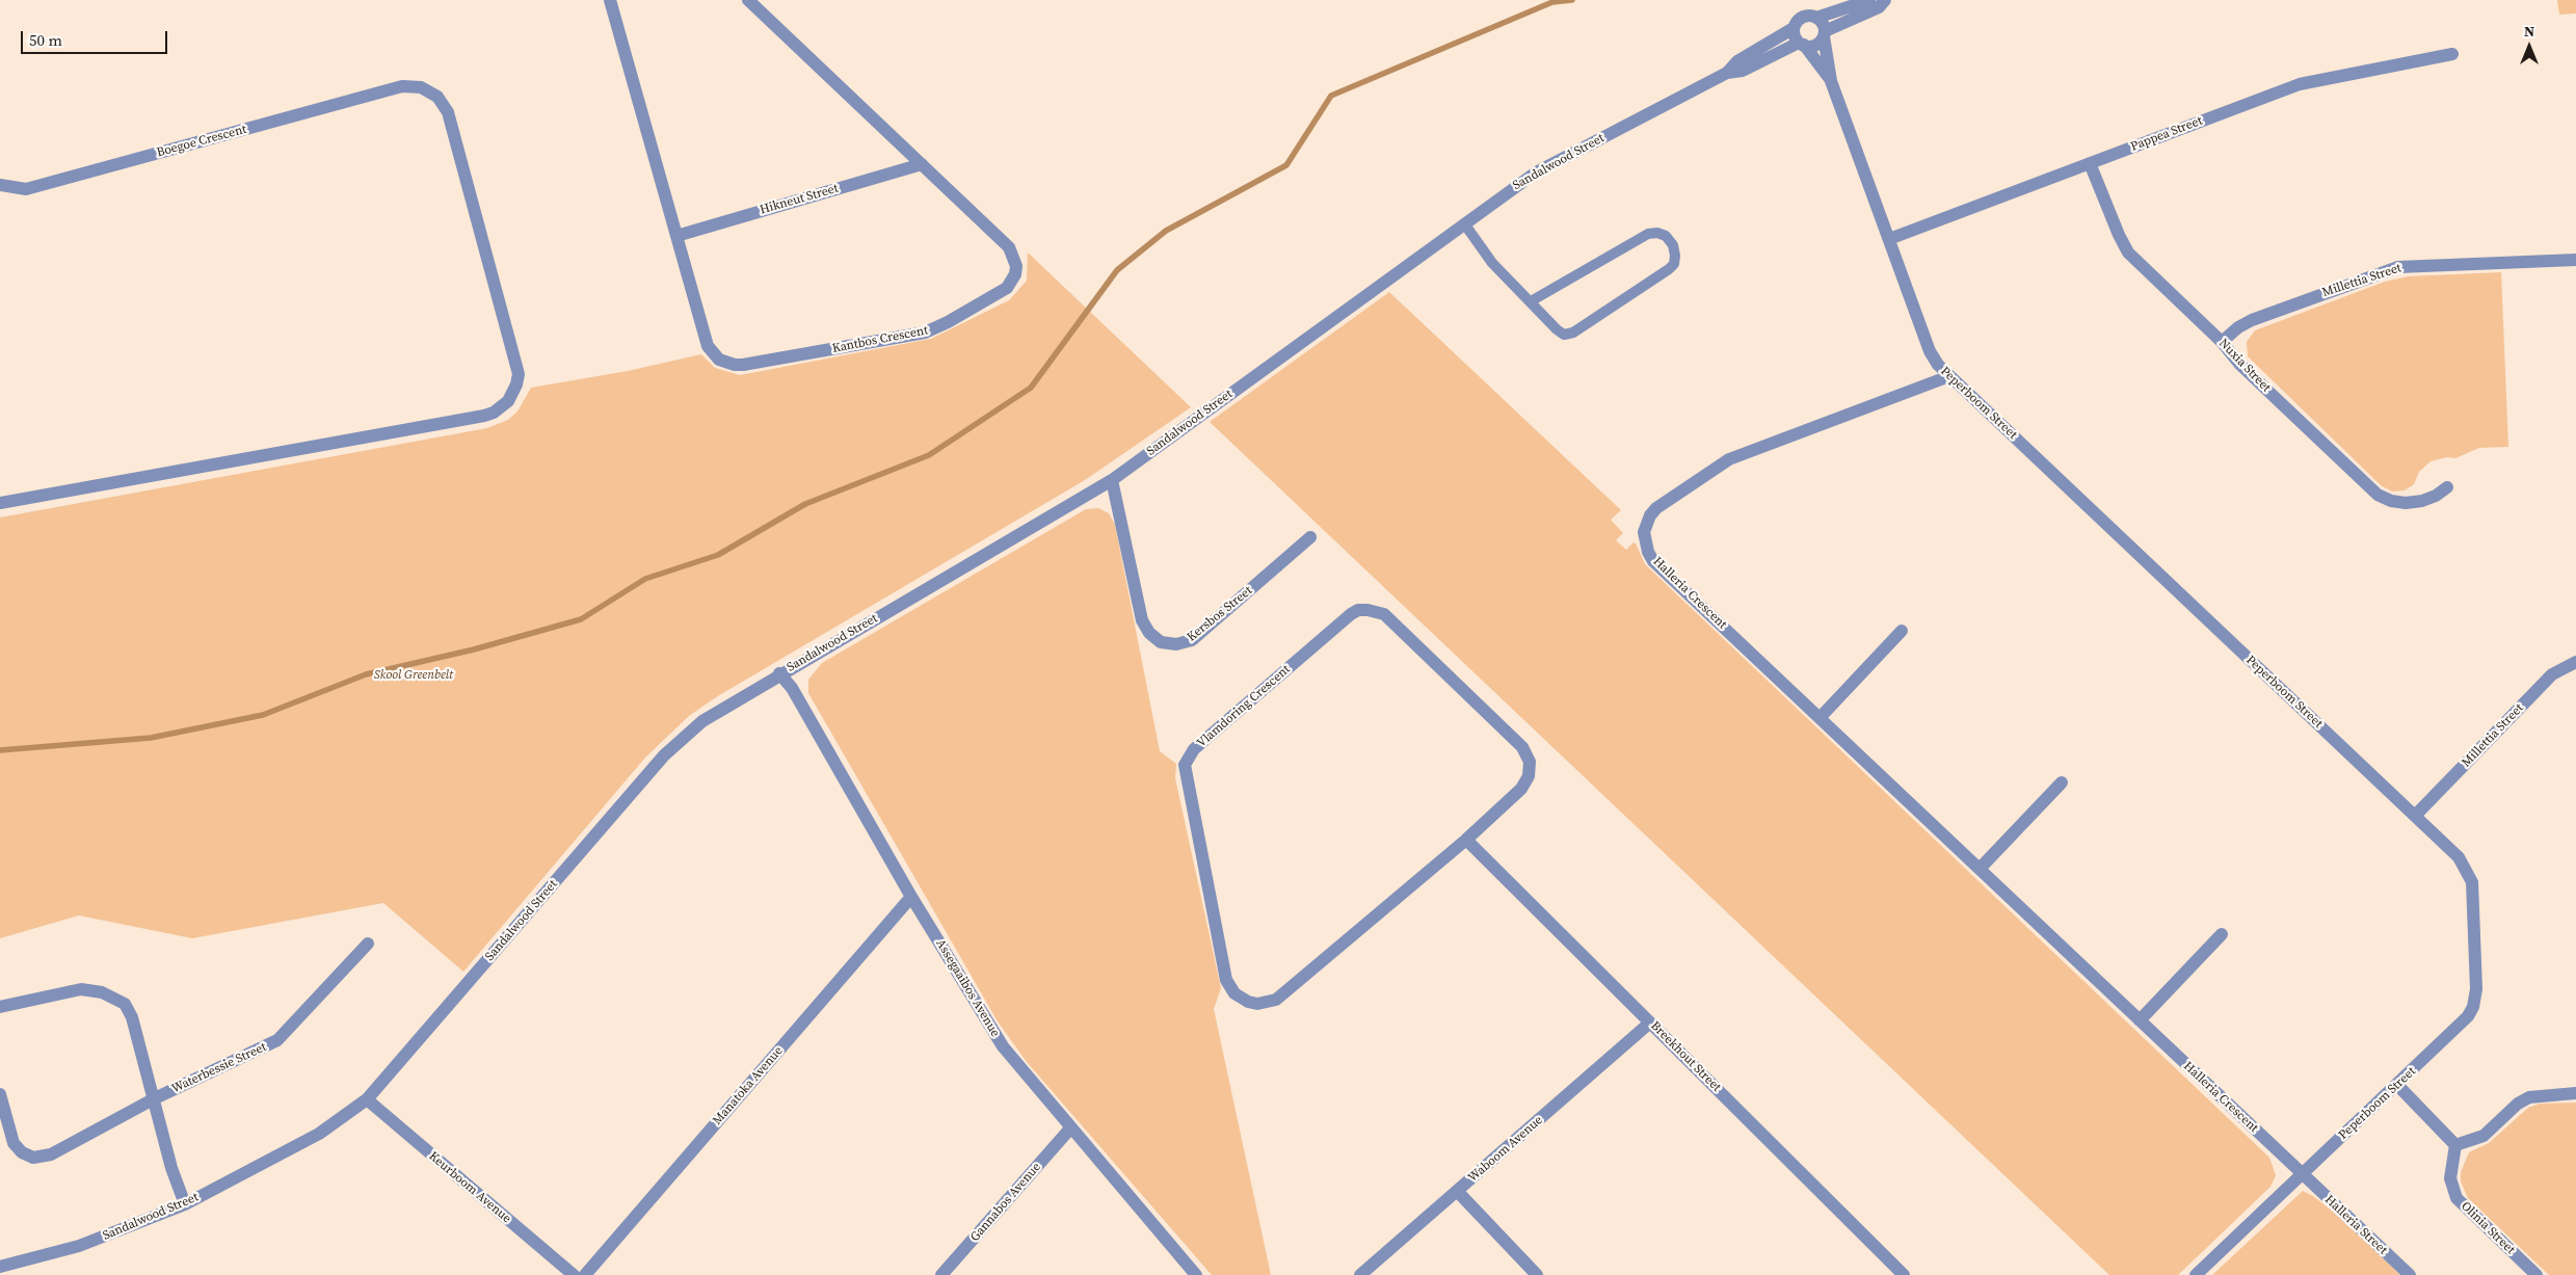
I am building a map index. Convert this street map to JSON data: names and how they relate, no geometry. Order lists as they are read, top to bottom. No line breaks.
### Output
{"streets":{"street":["Pappea Street","Boegoe Crescent","Sandalwood Street","Hikneut Street","Millettia Street","Kantbos Crescent","Nuxia Street","Peperboom Street","Halleria Crescent","Kersbos Street","Vlamdoring Crescent","Assegaaibos Avenue","Breekhout Street","Waterbessie Street","Manatoka Avenue","Waboom Avenue","Keurboom Avenue","Gannabos Avenue","Halleria Street","Olinia Street"]},"crossings":[["Pappea Street","Nuxia Street"],["Pappea Street","Peperboom Street"],["Sandalwood Street","Peperboom Street"],["Sandalwood Street","Kersbos Street"],["Sandalwood Street","Assegaaibos Avenue"],["Sandalwood Street","Keurboom Avenue"],["Hikneut Street","Kantbos Crescent"],["Millettia Street","Nuxia Street"],["Millettia Street","Peperboom Street"],["Peperboom Street","Halleria Crescent"],["Peperboom Street","Halleria Street"],["Halleria Crescent","Halleria Street"],["Vlamdoring Crescent","Breekhout Street"],["Assegaaibos Avenue","Manatoka Avenue"],["Assegaaibos Avenue","Gannabos Avenue"],["Breekhout Street","Waboom Avenue"]],"parks":["Skool Greenbelt"],"scale_bar":"50 m","north":"top"}
